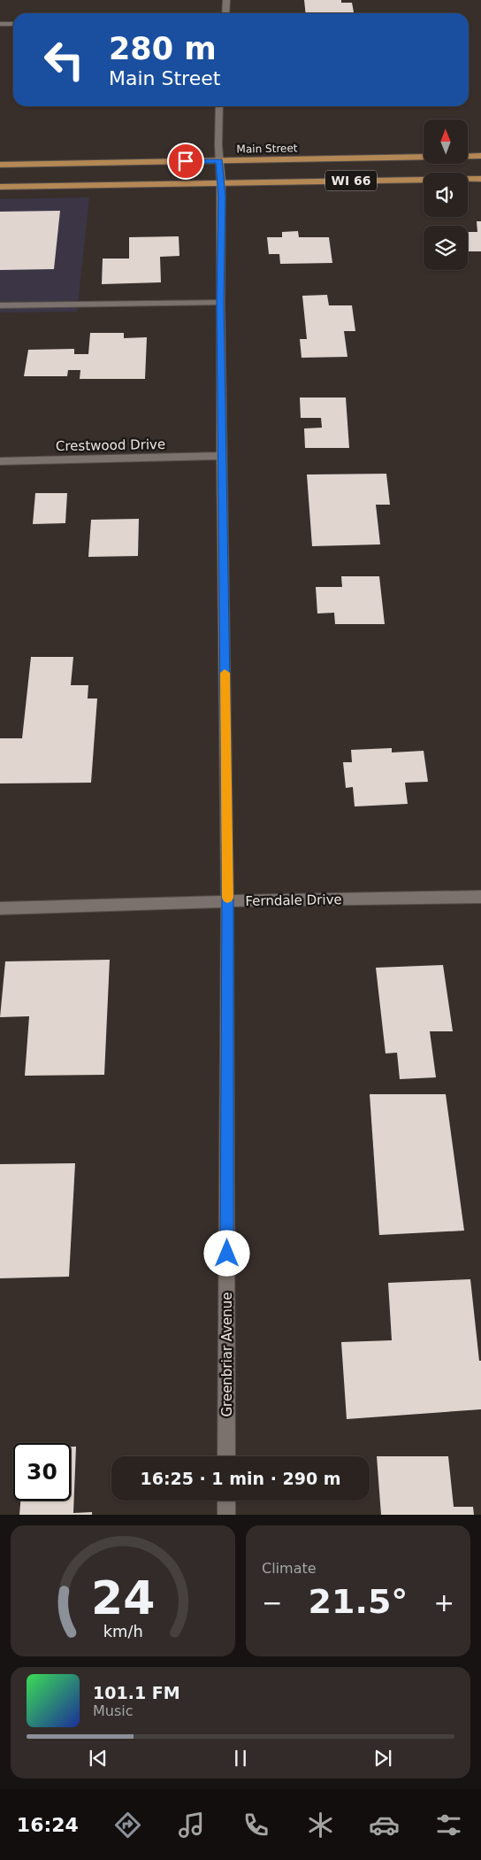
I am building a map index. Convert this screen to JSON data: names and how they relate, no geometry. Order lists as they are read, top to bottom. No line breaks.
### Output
{"streets":{"main road":["Main Street","WI 66"],"street":["Crestwood Drive","Ferndale Drive","Greenbriar Avenue"]},"crossings":[["Main Street","Greenbriar Avenue"],["WI 66","Greenbriar Avenue"],["Crestwood Drive","Greenbriar Avenue"],["Ferndale Drive","Greenbriar Avenue"]],"north":"top","page":{"turn":["280 m","Main Street"],"limit":"30","trip":"16:25 · 1 min · 290 m","tile":"Climate","heat":["−","21.5°","+"],"song":["101.1 FM","Music"],"tabs":"16:24","gauge":["24","km/h"]}}
